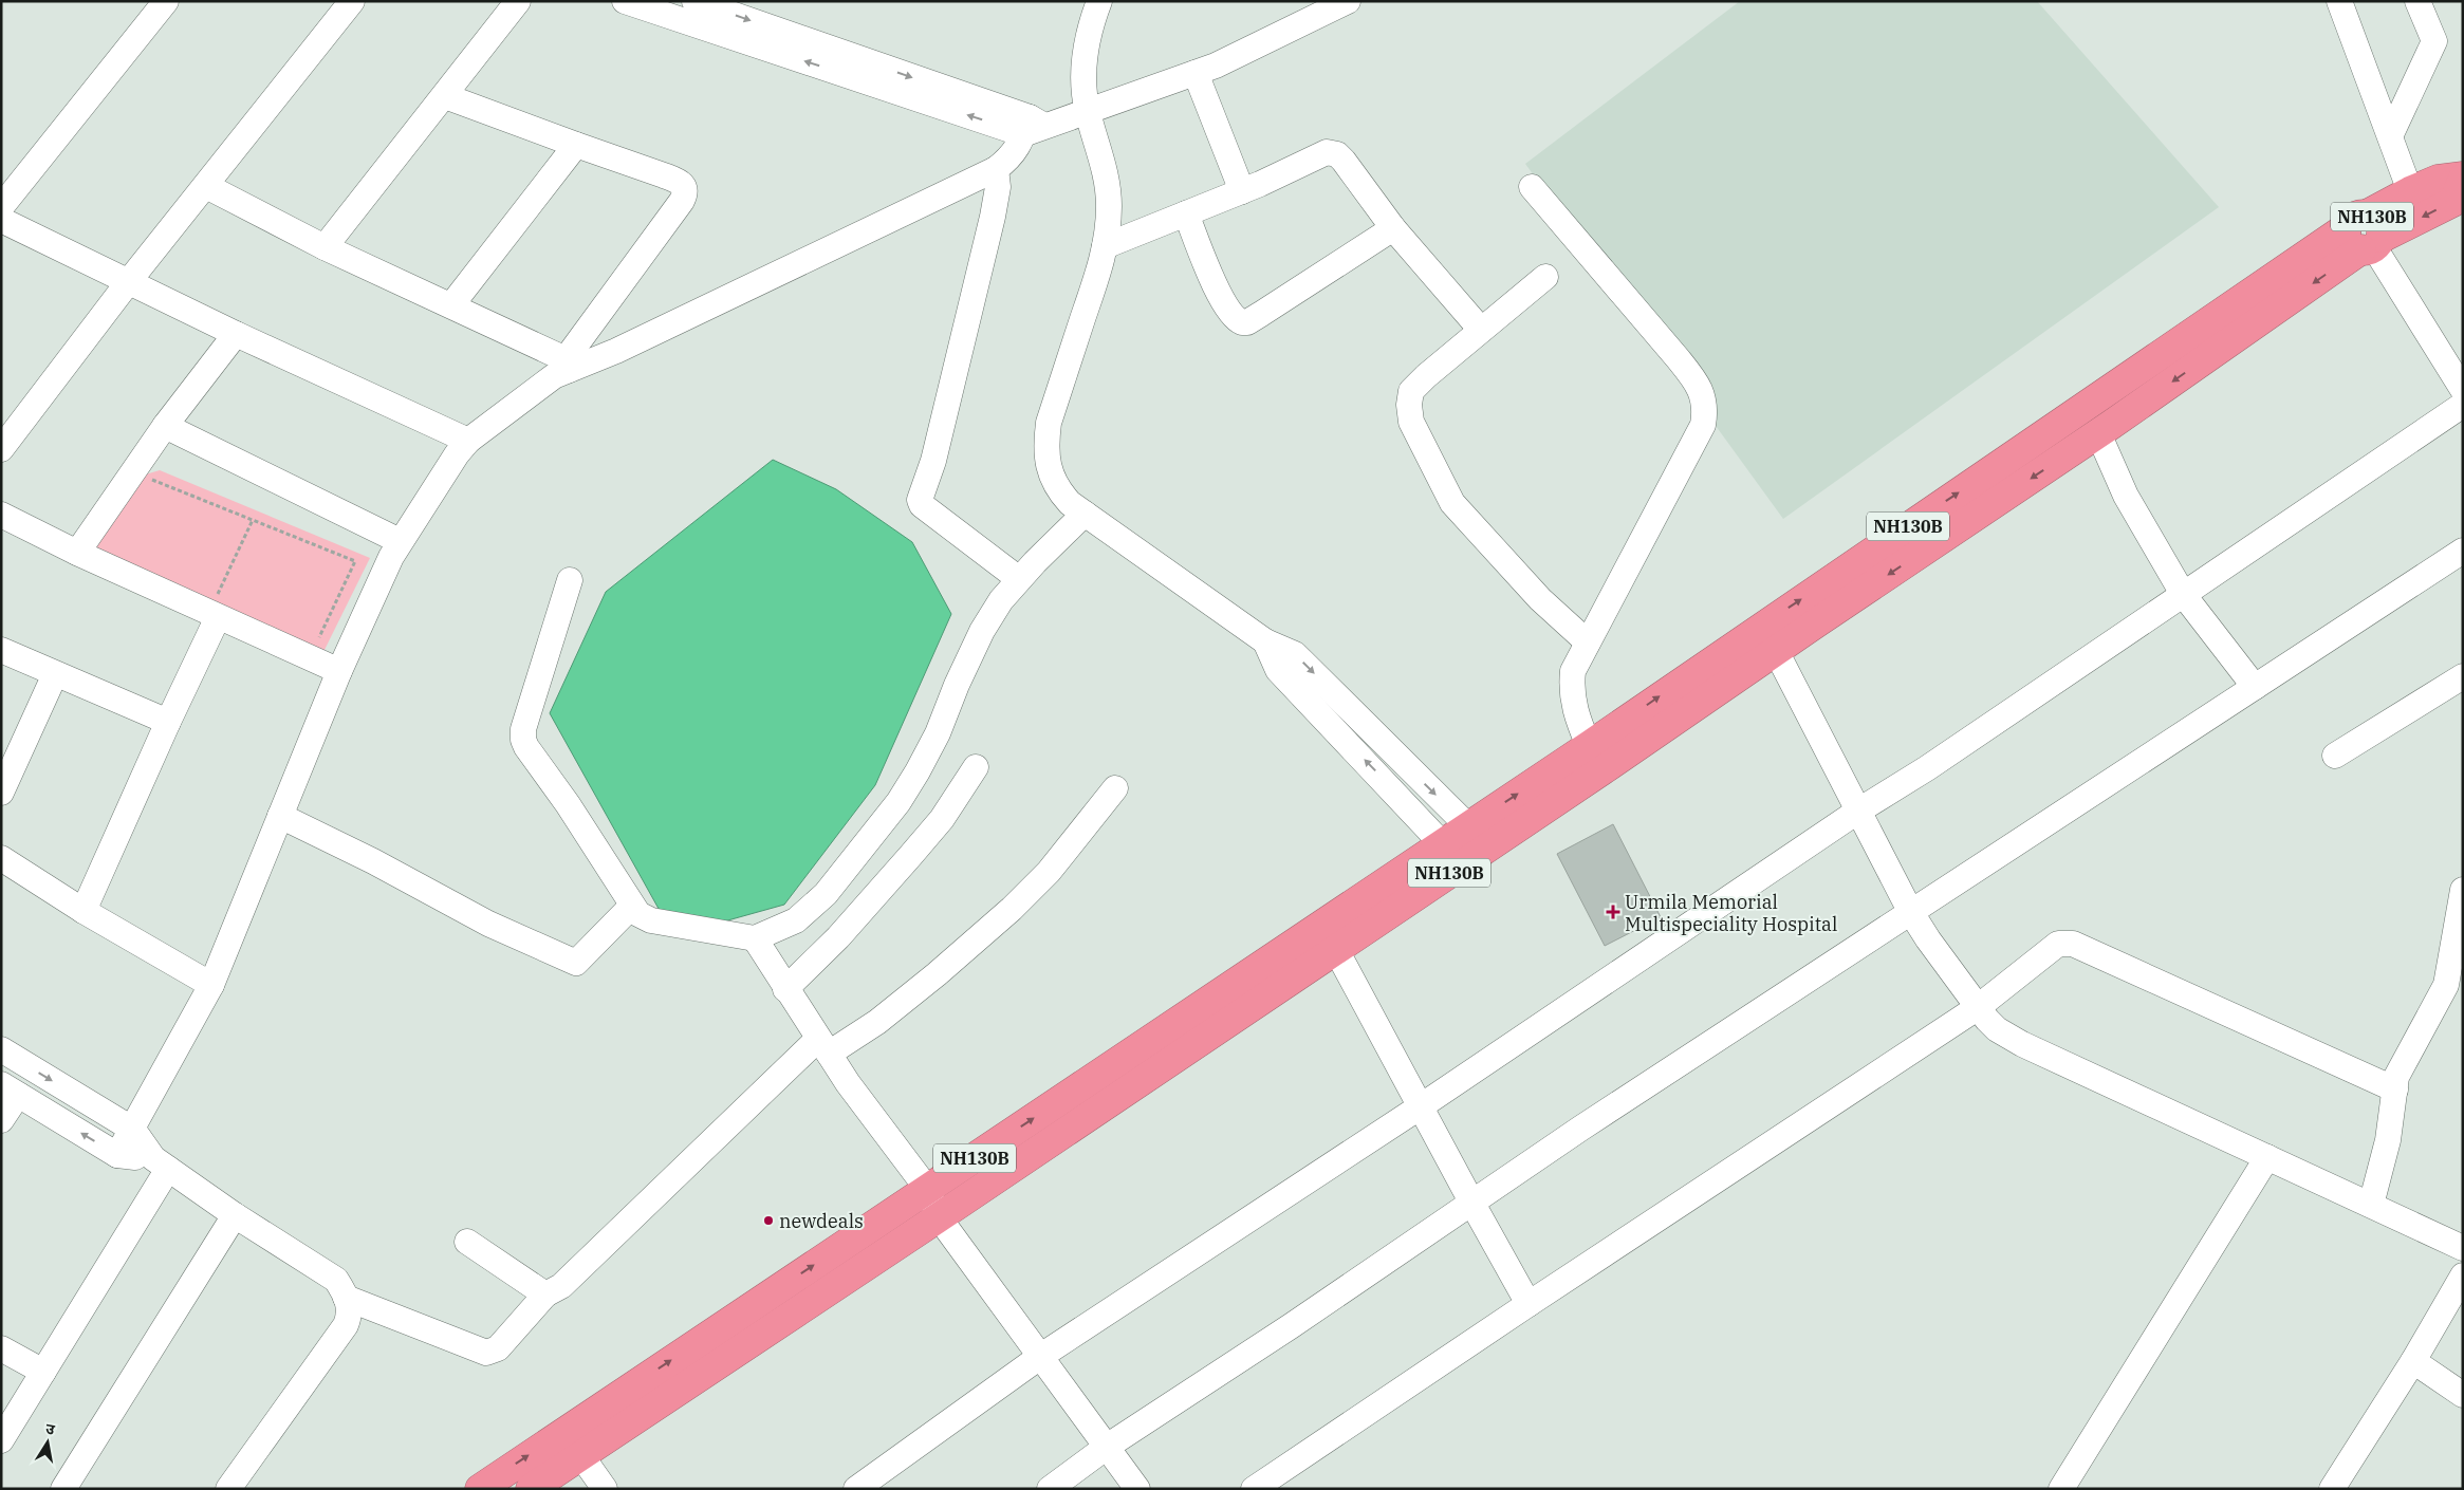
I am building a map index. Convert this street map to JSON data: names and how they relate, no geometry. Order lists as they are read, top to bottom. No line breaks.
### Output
{"streets":{"highway":["NH130B"]},"places":{"health":["Urmila Memorial Multispeciality Hospital"],"other":["newdeals"]},"north":"top"}
